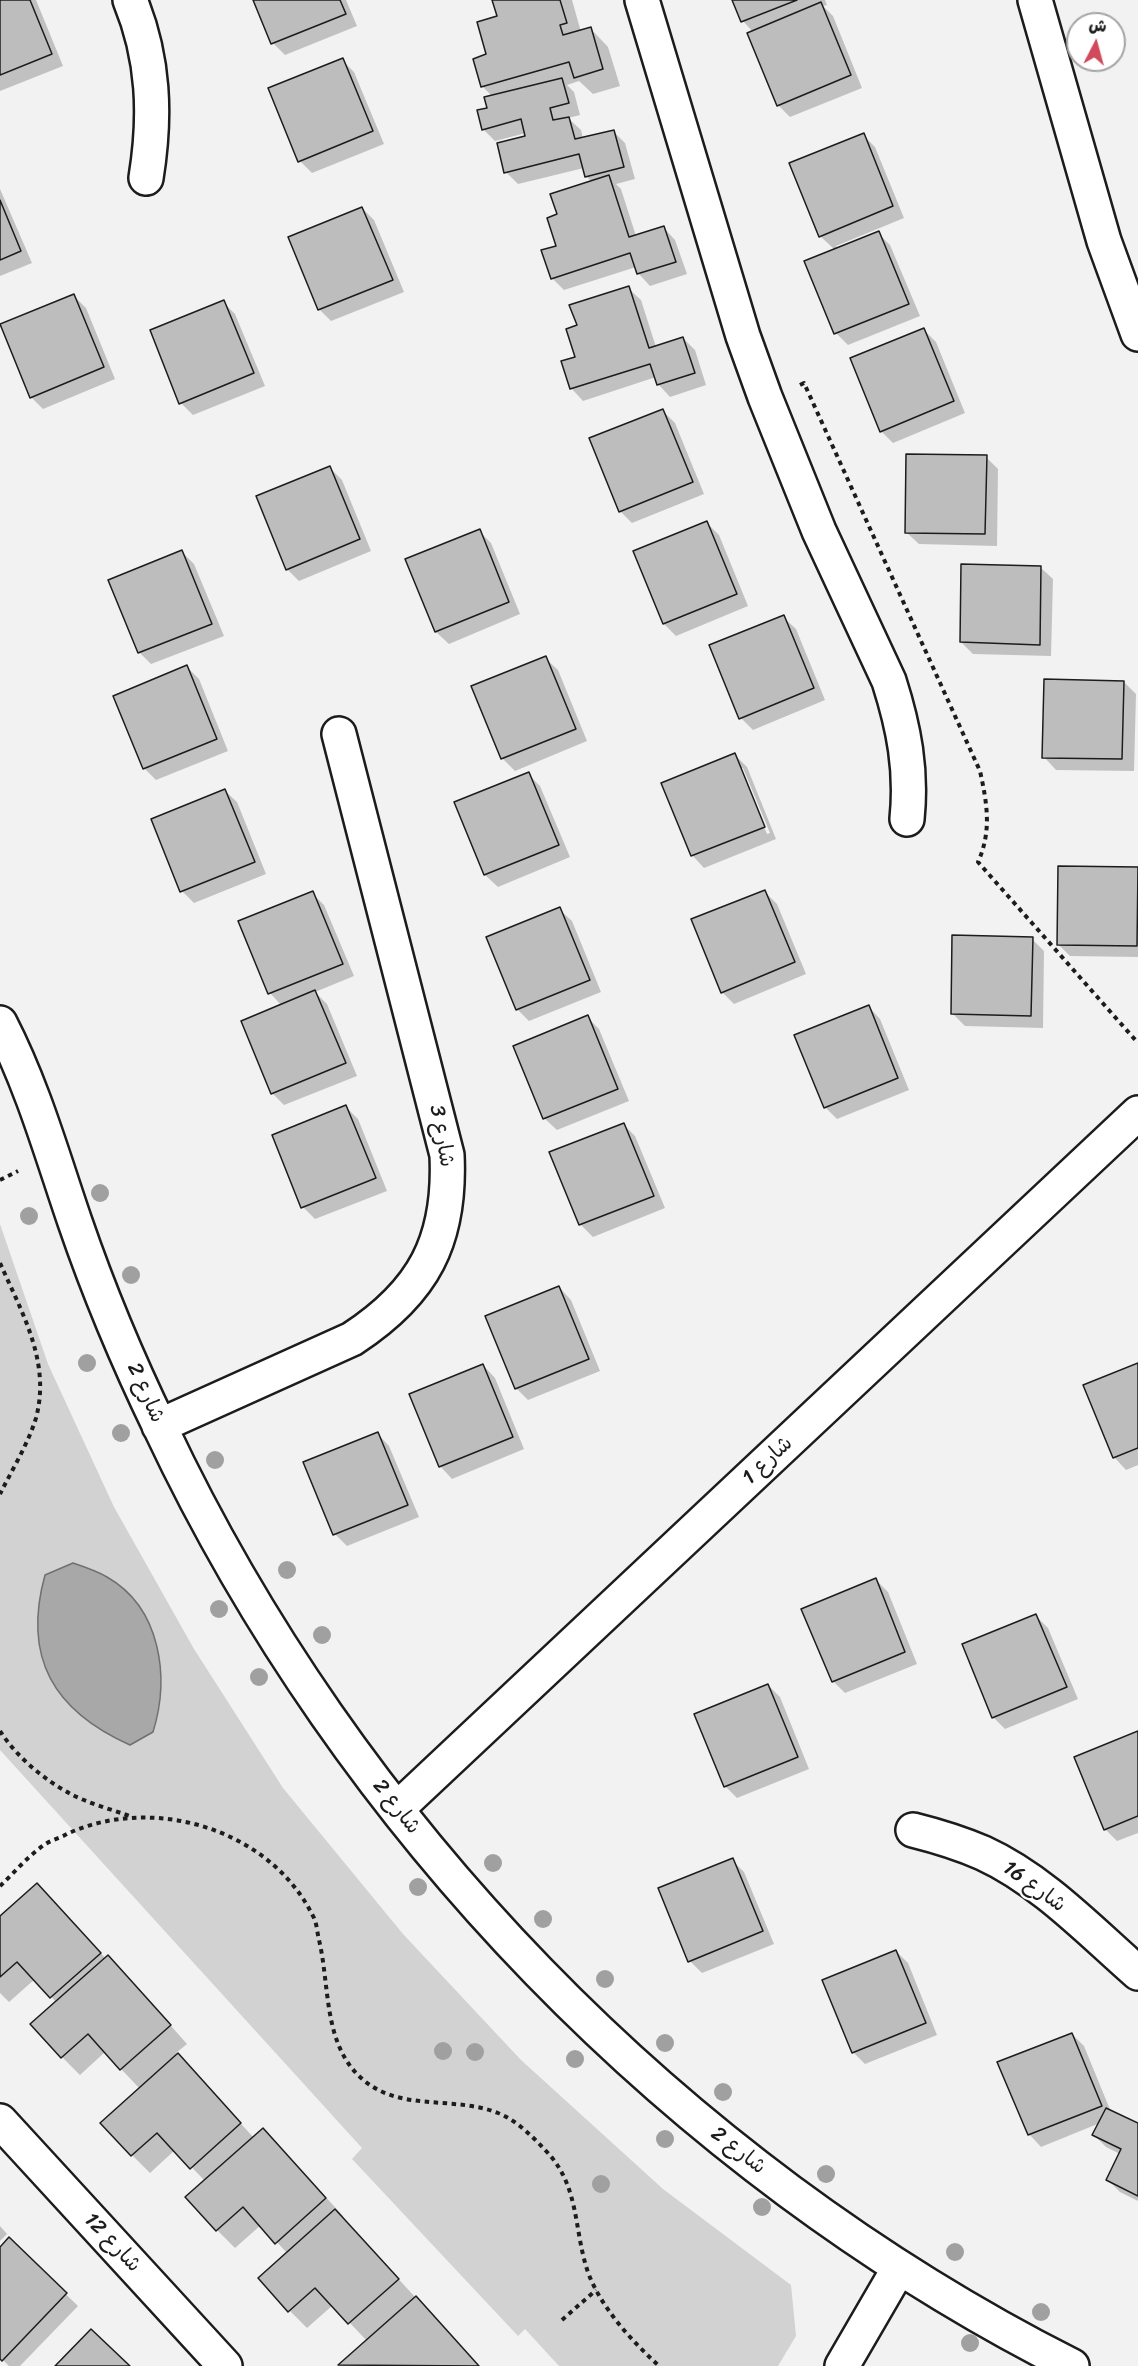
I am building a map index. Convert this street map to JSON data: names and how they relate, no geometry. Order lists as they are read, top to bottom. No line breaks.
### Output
{"streets":{"street":["شارع 3","شارع 2","شارع 1","شارع 16","شارع 12"]},"crossings":[["شارع 3","شارع 2"],["شارع 2","شارع 1"]],"north":"top"}
